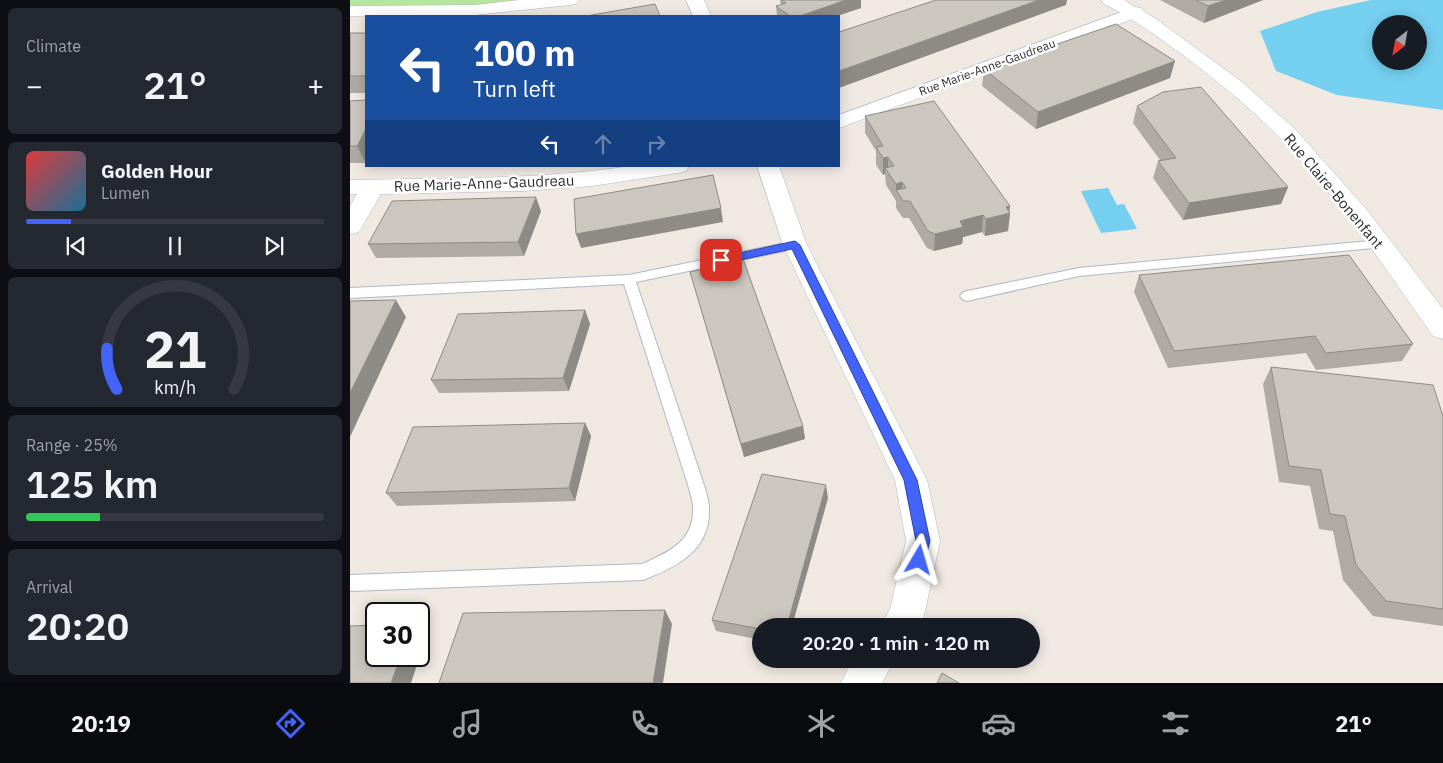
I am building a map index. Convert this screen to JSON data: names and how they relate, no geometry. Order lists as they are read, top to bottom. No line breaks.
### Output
{"streets":{"street":["Rue Marie-Anne-Gaudreau","Rue Claire-Bonenfant"]},"crossings":[["Rue Marie-Anne-Gaudreau","Rue Claire-Bonenfant"]],"north":"bottom left","page":{"tile":["Climate",["Range · 25%","125 km"],["Arrival","20:20"]],"turn":["100 m","Turn left"],"heat":["−","21°","+"],"song":["Golden Hour","Lumen"],"limit":"30","trip":"20:20 · 1 min · 120 m","tabs":["20:19","21°"],"gauge":["21","km/h"]}}
